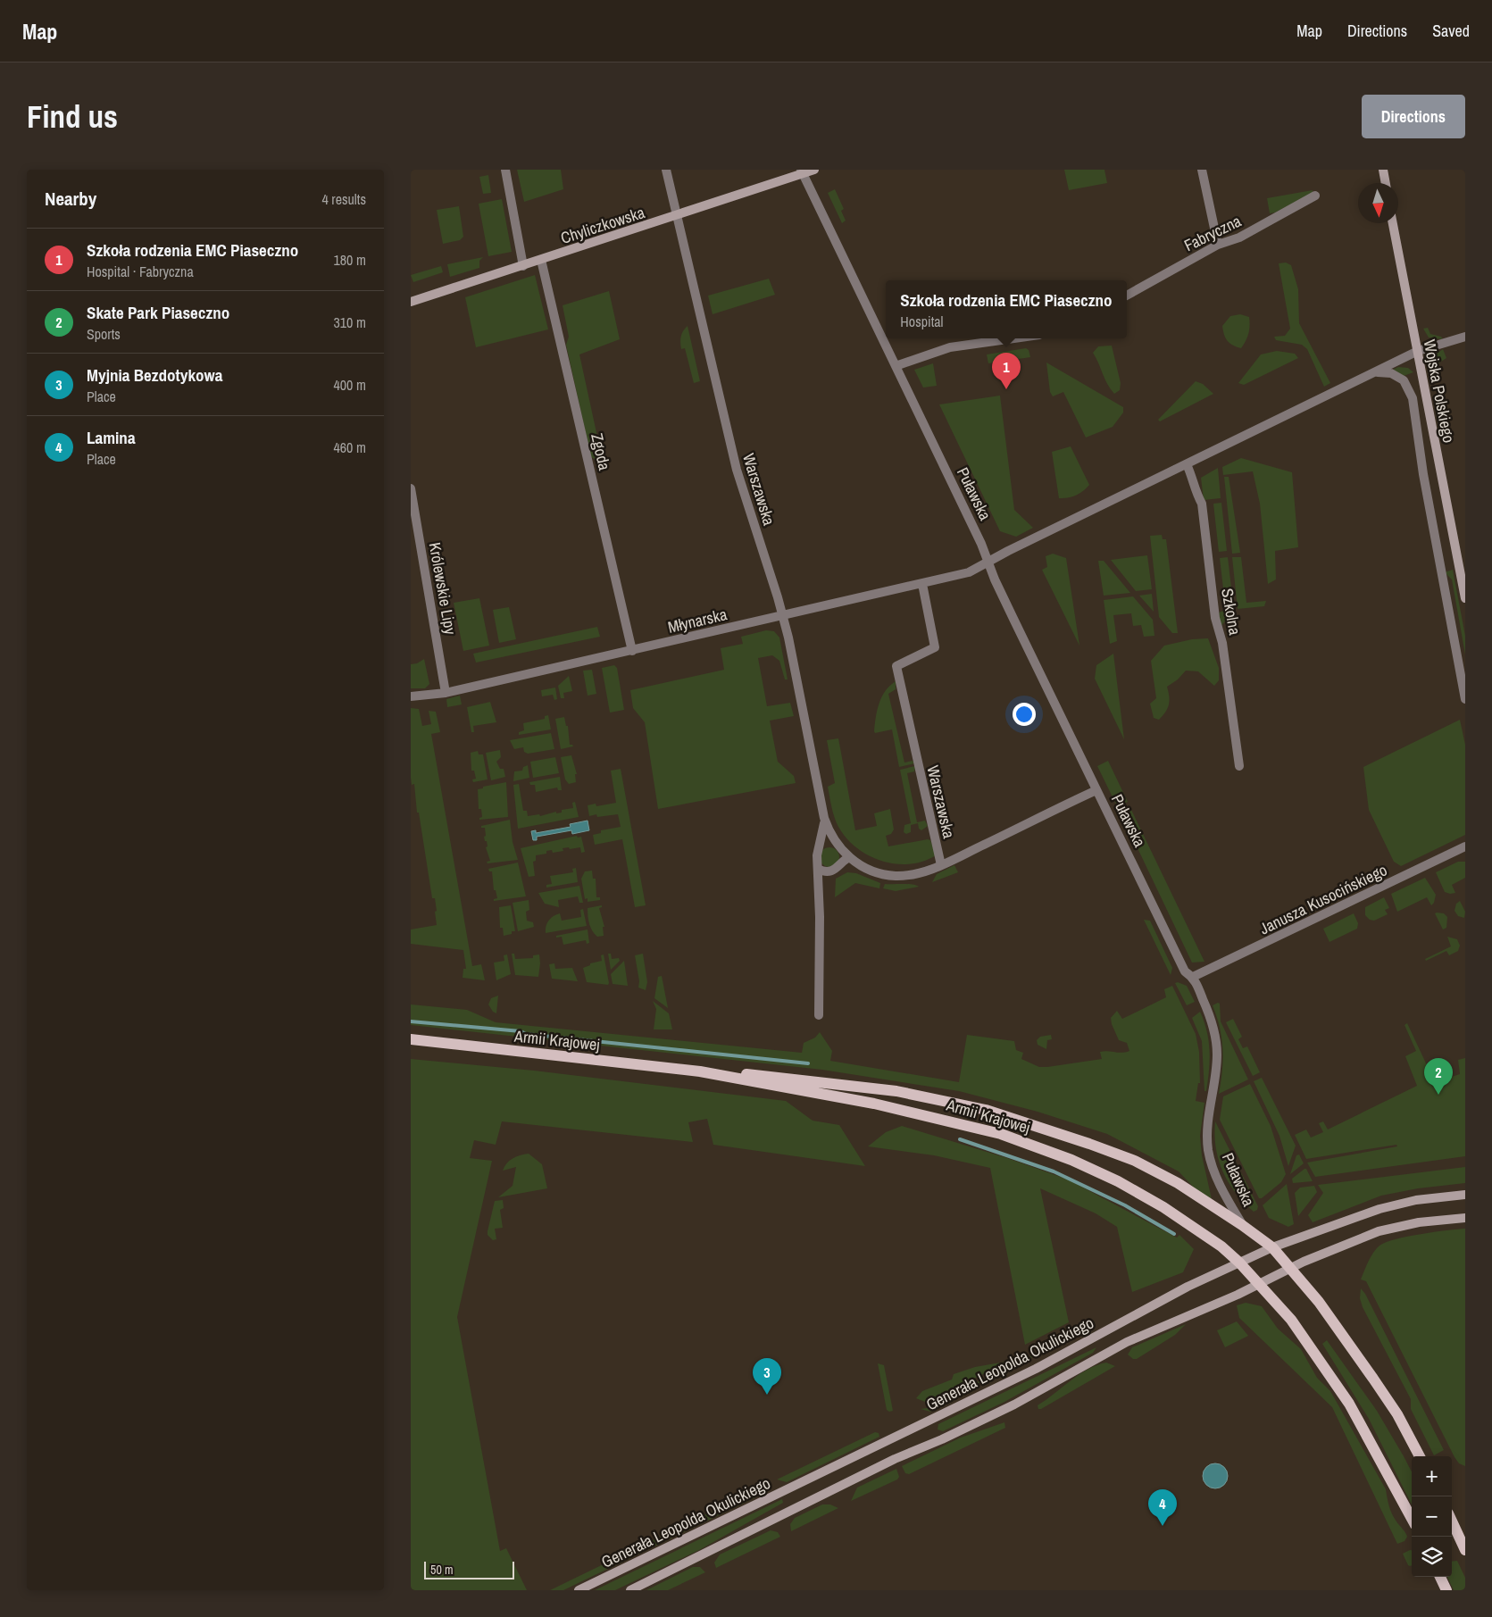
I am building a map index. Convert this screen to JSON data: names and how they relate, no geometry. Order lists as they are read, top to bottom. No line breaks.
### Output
{"streets":{"main road":["Chyliczkowska","Wojska Polskiego","Puławska","Armii Krajowej","Generała Leopolda Okulickiego"],"street":["Fabryczna","Zgoda","Warszawska","Królewskie Lipy","Szkolna","Młynarska","Janusza Kusocińskiego"]},"crossings":[["Chyliczkowska","Zgoda"],["Chyliczkowska","Warszawska"],["Chyliczkowska","Puławska"],["Zgoda","Młynarska"],["Warszawska","Puławska"],["Warszawska","Młynarska"],["Puławska","Młynarska"],["Puławska","Janusza Kusocińskiego"],["Puławska","Armii Krajowej"],["Puławska","Generała Leopolda Okulickiego"],["Królewskie Lipy","Młynarska"],["Armii Krajowej","Generała Leopolda Okulickiego"]],"scale_bar":"50 m","north":"bottom","page":{"header":"Map","nav":["Map","Directions","Saved"],"buttons":"Directions","title":"Find us","heading":["Nearby","4 results"],"list":[{"mark":"1","name":"Szkoła rodzenia EMC Piaseczno","note":"Hospital · Fabryczna","value":"180 m"},{"mark":"2","name":"Skate Park Piaseczno","note":"Sports","value":"310 m"},{"mark":"3","name":"Myjnia Bezdotykowa","note":"Place","value":"400 m"},{"mark":"4","name":"Lamina","note":"Place","value":"460 m"}],"popup":["Szkoła rodzenia EMC Piaseczno","Hospital"],"pins":["1","2","3","4"],"map_buttons":["+","−"],"scale":"50 m"}}
